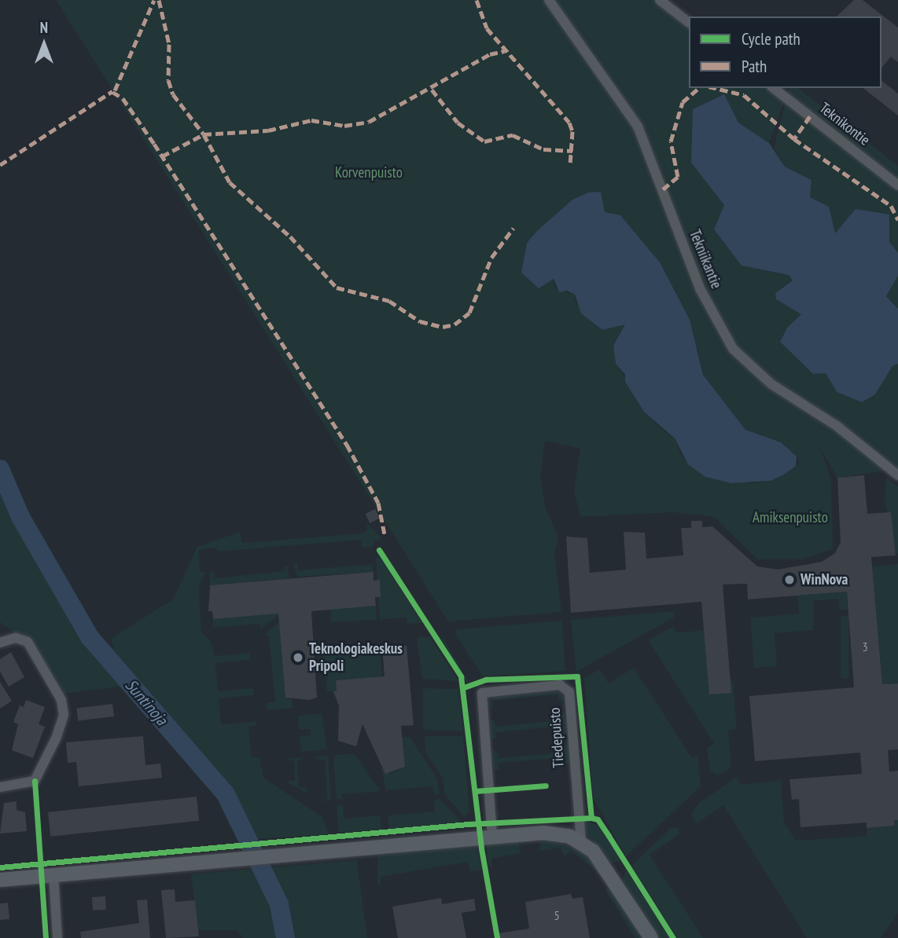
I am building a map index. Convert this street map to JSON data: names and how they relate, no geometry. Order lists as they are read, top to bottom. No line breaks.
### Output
{"streets":{"street":["Teknikontie","Tekniikantie","Tiedepuisto"]},"water":["Suntinoja"],"parks":["Korvenpuisto","Amiksenpuisto"],"places":["WinNova","Teknologiakeskus Pripoli"],"house_numbers":["3","5"],"legend":["Cycle path","Path"],"north":"top"}
